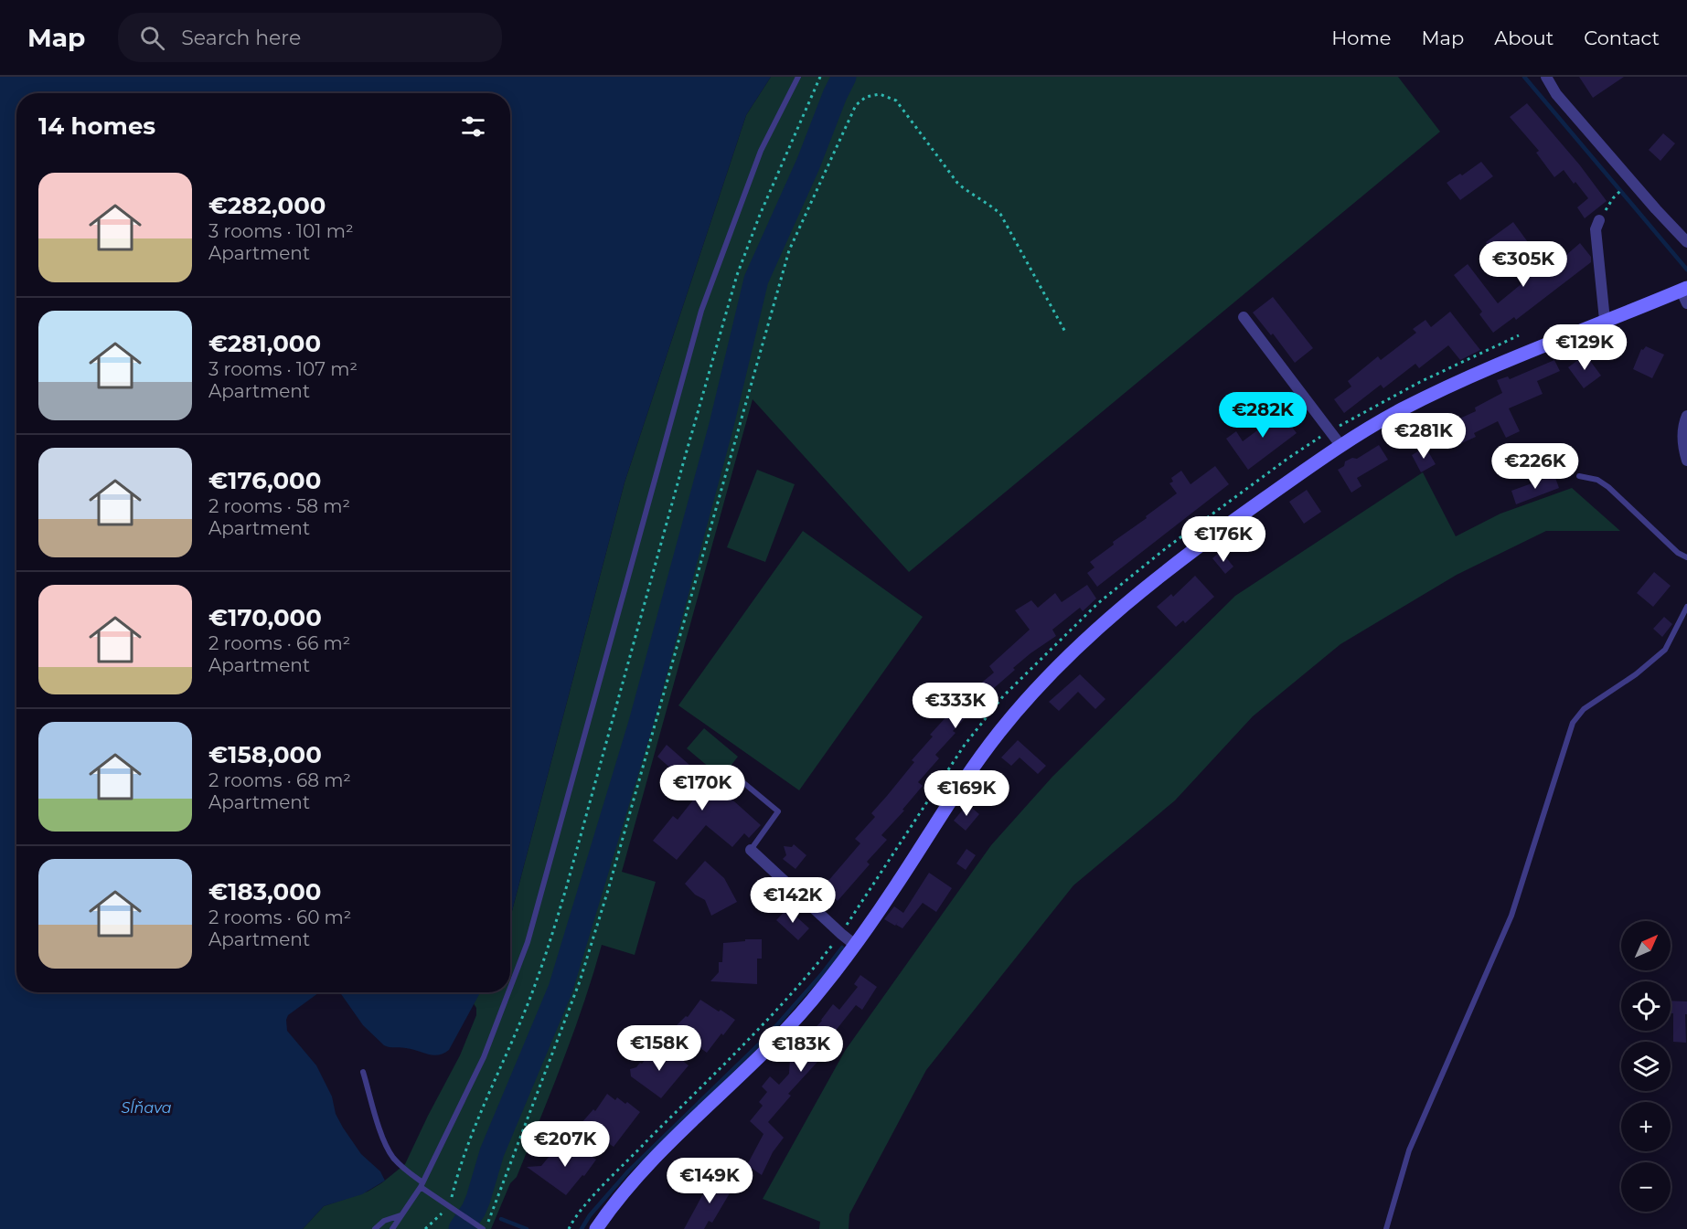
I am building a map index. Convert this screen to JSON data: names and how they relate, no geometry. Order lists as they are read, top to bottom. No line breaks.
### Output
{"water":["Sĺňava"],"north":"top right","page":{"header":"Map","search":"Search here","nav":["Home","Map","About","Contact"],"heading":"14 homes","list":[{"name":"€282,000","note":"3 rooms · 101 m² · Apartment"},{"name":"€281,000","note":"3 rooms · 107 m² · Apartment"},{"name":"€176,000","note":"2 rooms · 58 m² · Apartment"},{"name":"€170,000","note":"2 rooms · 66 m² · Apartment"},{"name":"€158,000","note":"2 rooms · 68 m² · Apartment"},{"name":"€183,000","note":"2 rooms · 60 m² · Apartment"}],"price":["€305K","€129K","€282K","€281K","€226K","€176K","€333K","€170K","€169K","€142K","€158K","€183K","€207K","€149K"],"map_buttons":["+","−"]}}
